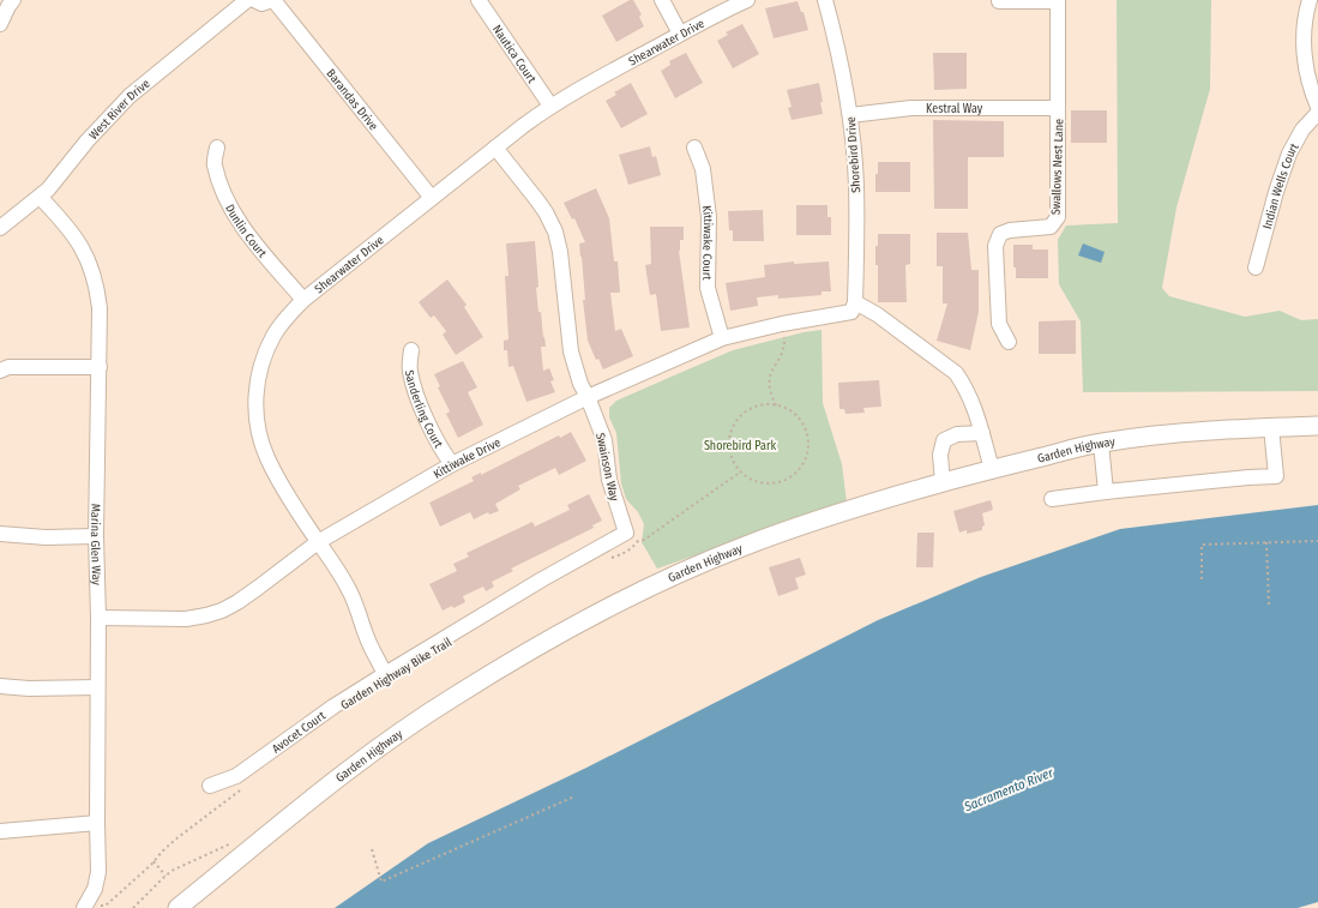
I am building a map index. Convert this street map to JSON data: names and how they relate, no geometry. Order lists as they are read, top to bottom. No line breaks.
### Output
{"streets":{"main road":["Garden Highway"],"street":["Shearwater Drive","Nautica Court","Barandas Drive","Kestral Way","West River Drive","Shorebird Drive","Swallows Nest Lane","Indian Wells Court","Dunlin Court","Kittiwake Court","Sanderling Court","Kittiwake Drive","Swainson Way","Marina Glen Way","Avocet Court"]},"crossings":[["Shearwater Drive","Nautica Court"],["Shearwater Drive","Barandas Drive"],["Shearwater Drive","Dunlin Court"],["Shearwater Drive","Kittiwake Drive"],["Shearwater Drive","Swainson Way"],["Shearwater Drive","Avocet Court"],["Kestral Way","Shorebird Drive"],["Kestral Way","Swallows Nest Lane"],["West River Drive","Marina Glen Way"],["Shorebird Drive","Kittiwake Drive"],["Kittiwake Court","Kittiwake Drive"],["Sanderling Court","Kittiwake Drive"],["Kittiwake Drive","Swainson Way"],["Kittiwake Drive","Marina Glen Way"],["Swainson Way","Avocet Court"]],"water":["Sacramento River"],"parks":["Shorebird Park"]}
